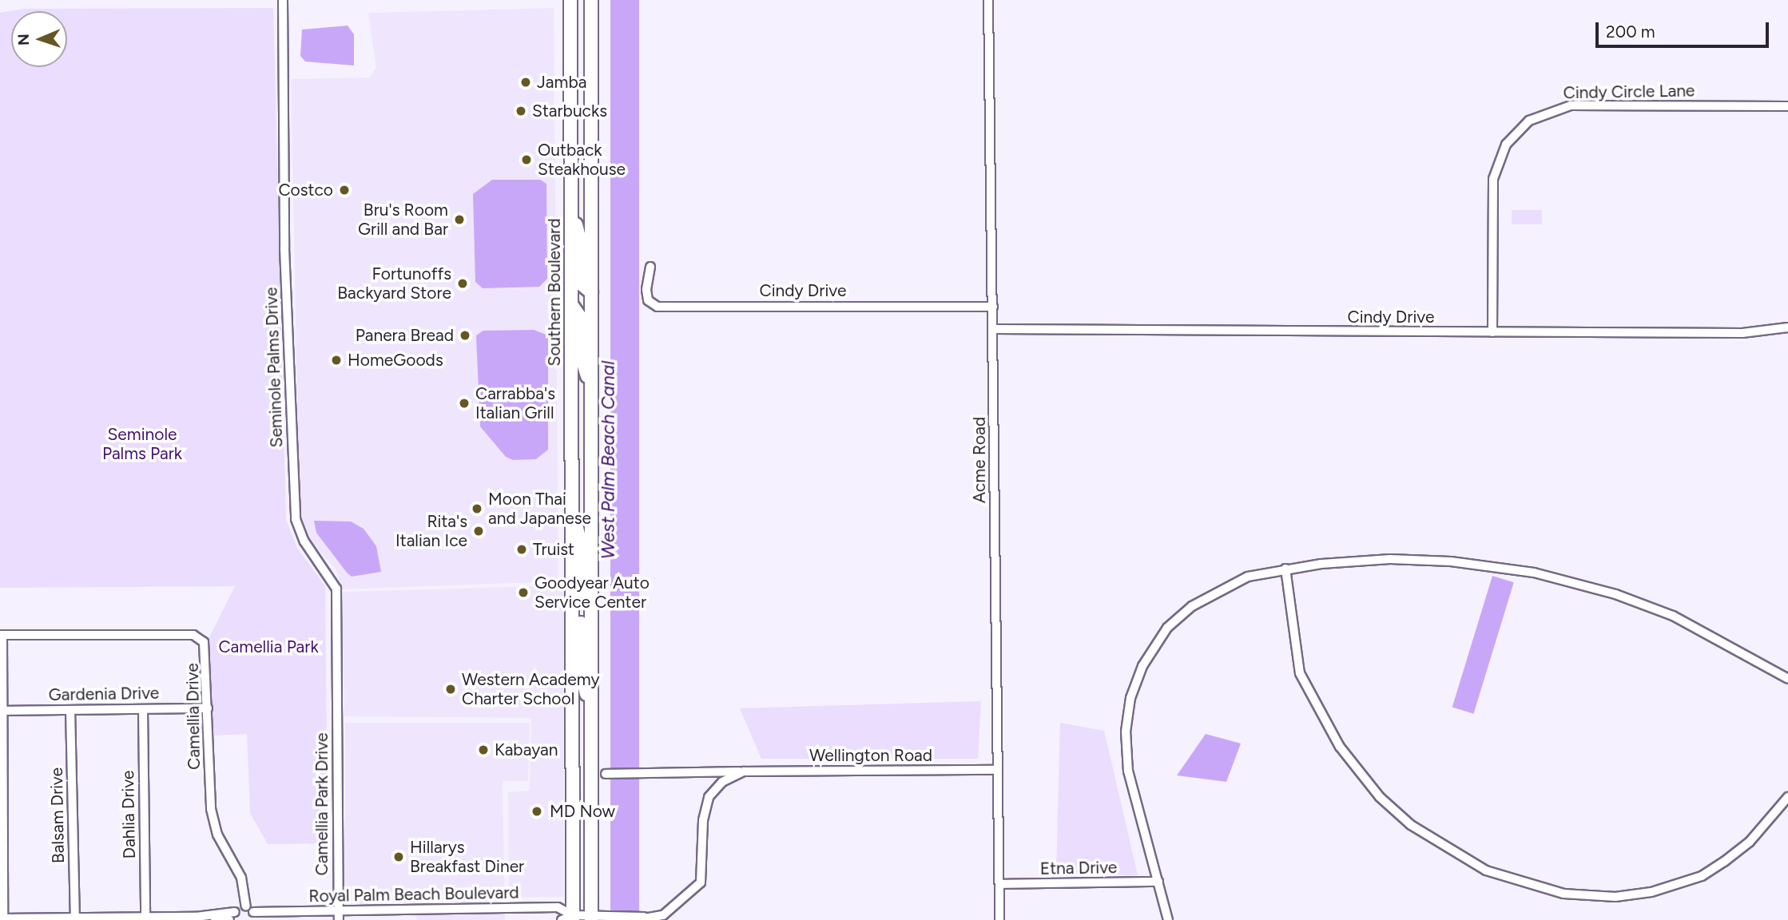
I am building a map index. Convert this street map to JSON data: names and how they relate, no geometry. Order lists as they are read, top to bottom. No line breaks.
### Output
{"streets":{"highway":["Southern Boulevard"],"street":["Cindy Circle Lane","Cindy Drive","Seminole Palms Drive","Acme Road","Gardenia Drive","Camellia Drive","Wellington Road","Camellia Park Drive","Dahlia Drive","Balsam Drive","Etna Drive","Royal Palm Beach Boulevard"]},"crossings":[["Cindy Circle Lane","Cindy Drive"],["Cindy Drive","Acme Road"],["Southern Boulevard","Royal Palm Beach Boulevard"],["Seminole Palms Drive","Camellia Park Drive"],["Acme Road","Wellington Road"],["Acme Road","Etna Drive"],["Gardenia Drive","Camellia Drive"],["Gardenia Drive","Dahlia Drive"],["Gardenia Drive","Balsam Drive"],["Camellia Drive","Royal Palm Beach Boulevard"],["Wellington Road","Royal Palm Beach Boulevard"],["Camellia Park Drive","Royal Palm Beach Boulevard"],["Dahlia Drive","Royal Palm Beach Boulevard"],["Balsam Drive","Royal Palm Beach Boulevard"]],"water":["West Palm Beach Canal"],"parks":["Seminole Palms Park","Camellia Park"],"places":["Jamba","Starbucks","Outback Steakhouse","Costco","Bru's Room Grill and Bar","Fortunoffs Backyard Store","Panera Bread","HomeGoods","Carrabba's Italian Grill","Moon Thai and Japanese","Rita's Italian Ice","Truist","Goodyear Auto Service Center","Western Academy Charter School","Kabayan","MD Now","Hillarys Breakfast Diner"],"scale_bar":"200 m","north":"left"}
